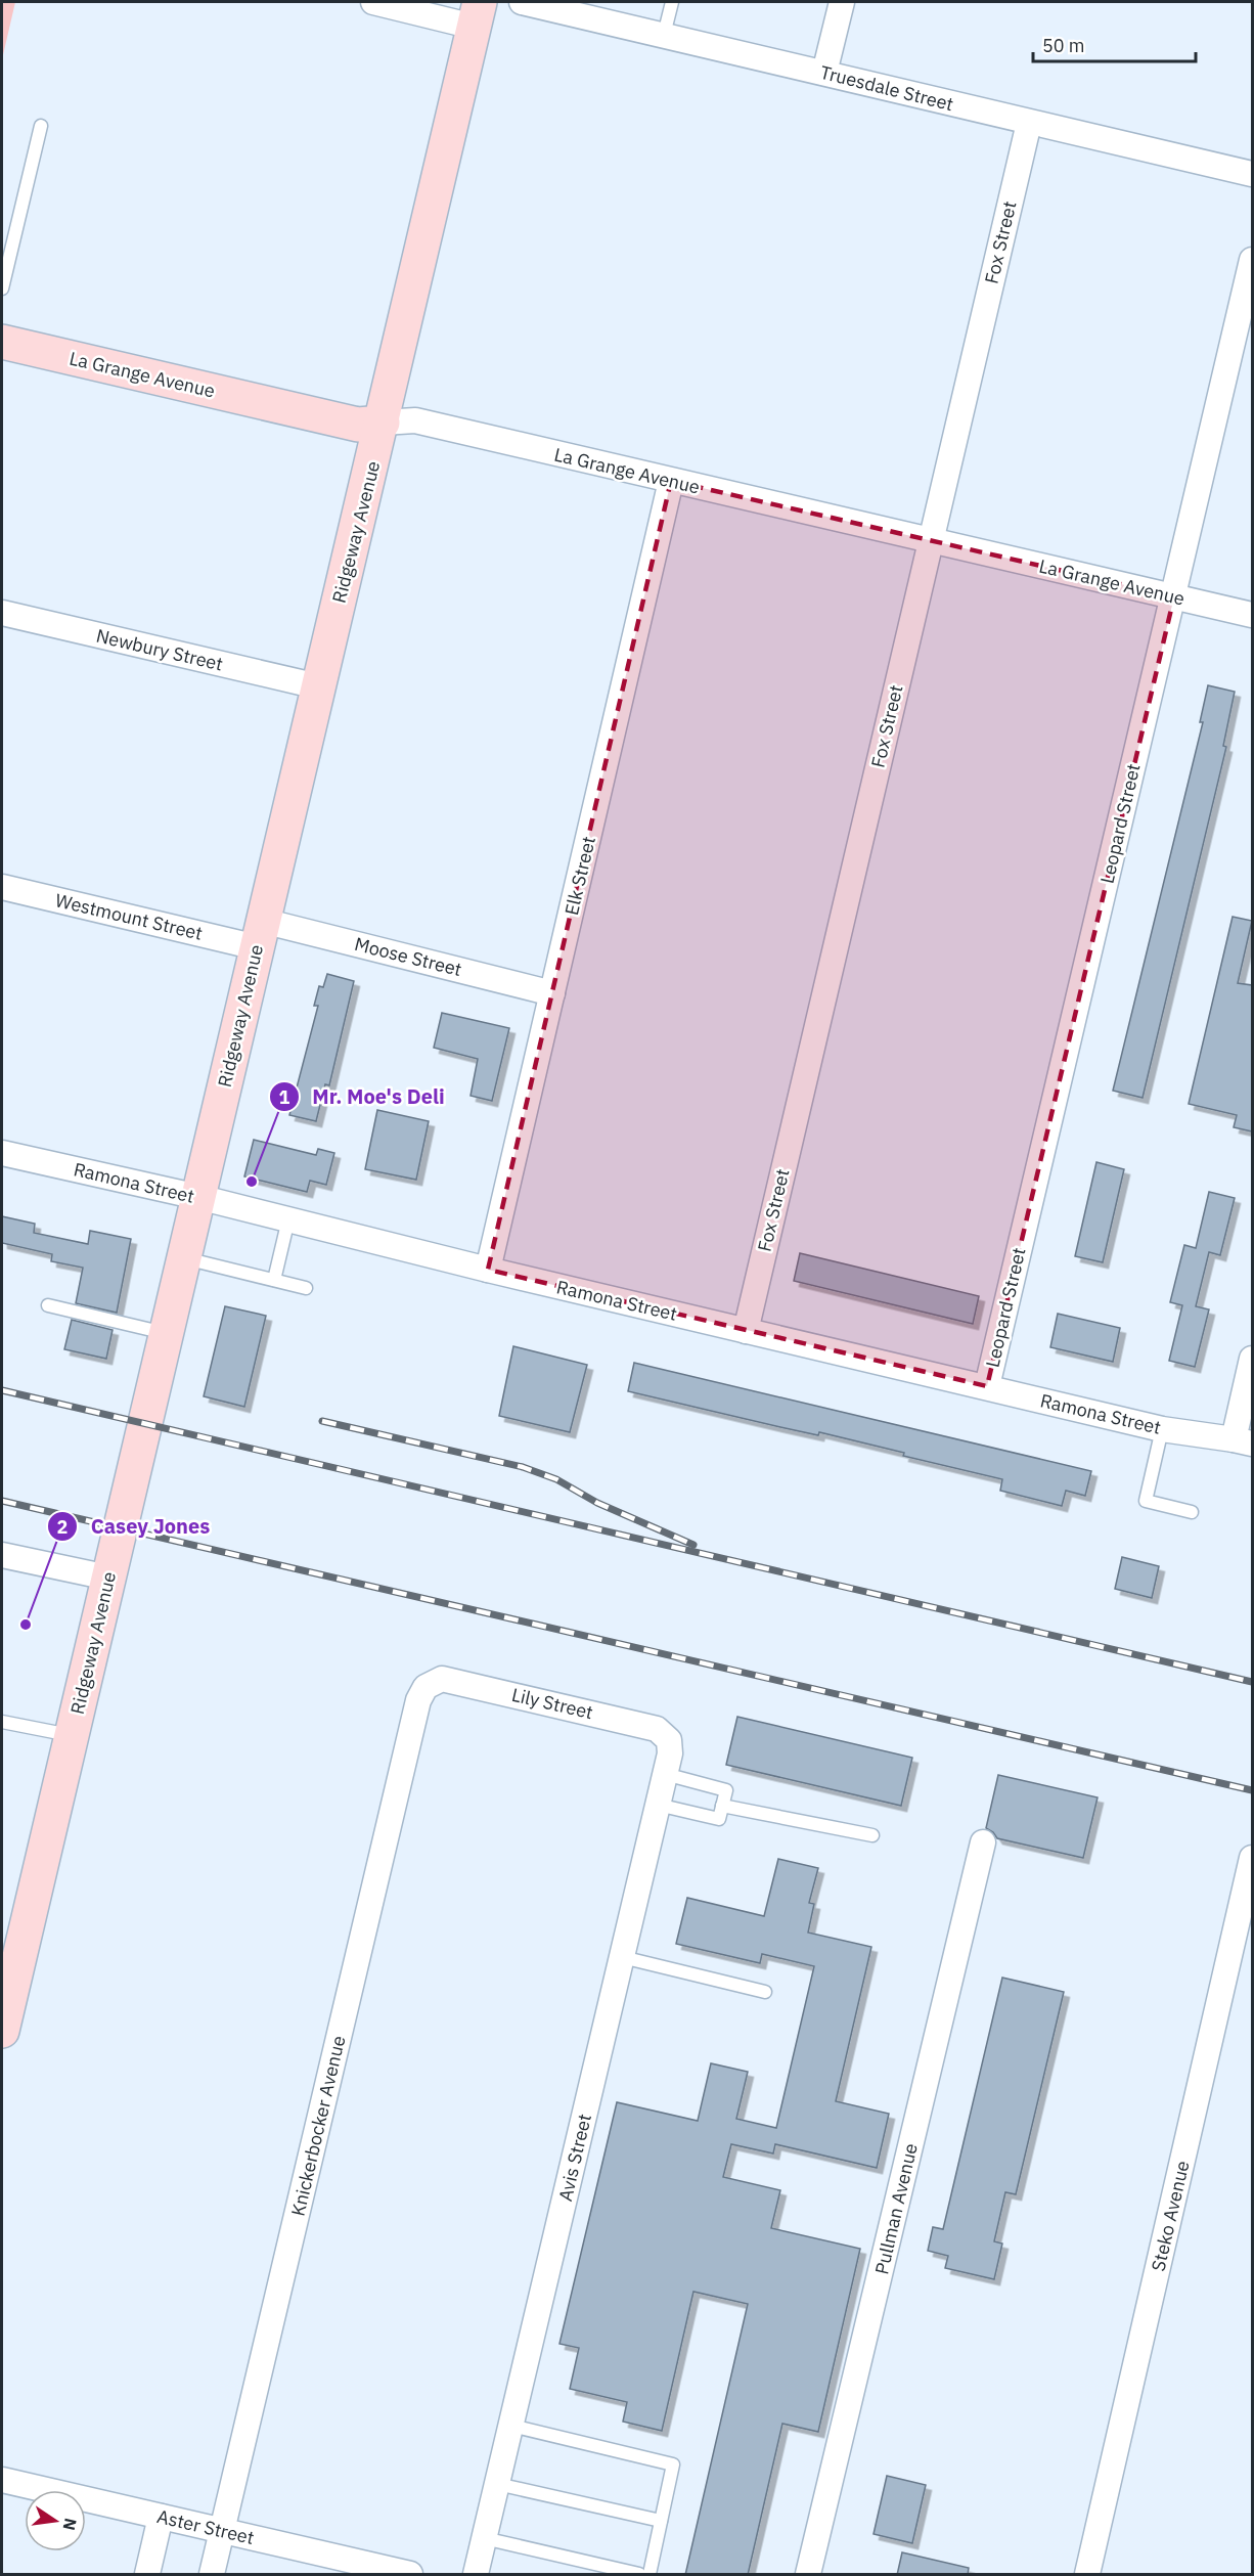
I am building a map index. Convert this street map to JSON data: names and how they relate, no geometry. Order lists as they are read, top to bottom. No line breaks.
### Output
{"streets":{"street":["Truesdale Street","Fox Street","La Grange Avenue","Ridgeway Avenue","Newbury Street","Leopard Street","Elk Street","Westmount Street","Moose Street","Ramona Street","Lily Street","Knickerbocker Avenue","Avis Street","Pullman Avenue","Steko Avenue","Aster Street"]},"crossings":[["Truesdale Street","Fox Street"],["Fox Street","La Grange Avenue"],["Fox Street","Ramona Street"],["La Grange Avenue","Ridgeway Avenue"],["La Grange Avenue","Leopard Street"],["La Grange Avenue","Elk Street"],["Ridgeway Avenue","Newbury Street"],["Ridgeway Avenue","Westmount Street"],["Ridgeway Avenue","Moose Street"],["Ridgeway Avenue","Ramona Street"],["Leopard Street","Ramona Street"],["Elk Street","Moose Street"],["Elk Street","Ramona Street"],["Westmount Street","Moose Street"],["Lily Street","Knickerbocker Avenue"],["Lily Street","Avis Street"],["Knickerbocker Avenue","Aster Street"]],"places":["Mr. Moe's Deli","Casey Jones"],"scale_bar":"50 m","north":"right"}
